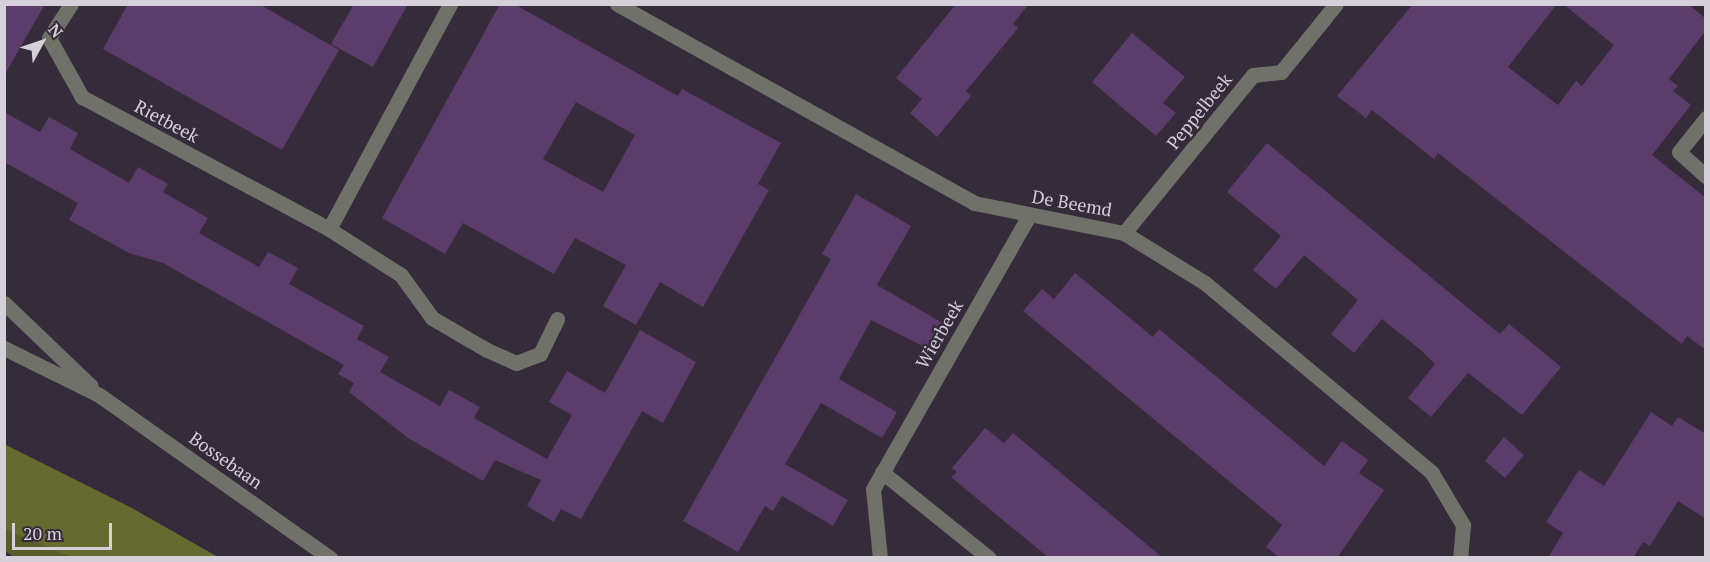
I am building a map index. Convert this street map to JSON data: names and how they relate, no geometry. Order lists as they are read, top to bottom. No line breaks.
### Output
{"streets":{"street":["Peppelbeek","Rietbeek","De Beemd","Wierbeek","Bossebaan"]},"crossings":[["Peppelbeek","De Beemd"],["De Beemd","Wierbeek"]],"scale_bar":"20 m","north":"top right"}
